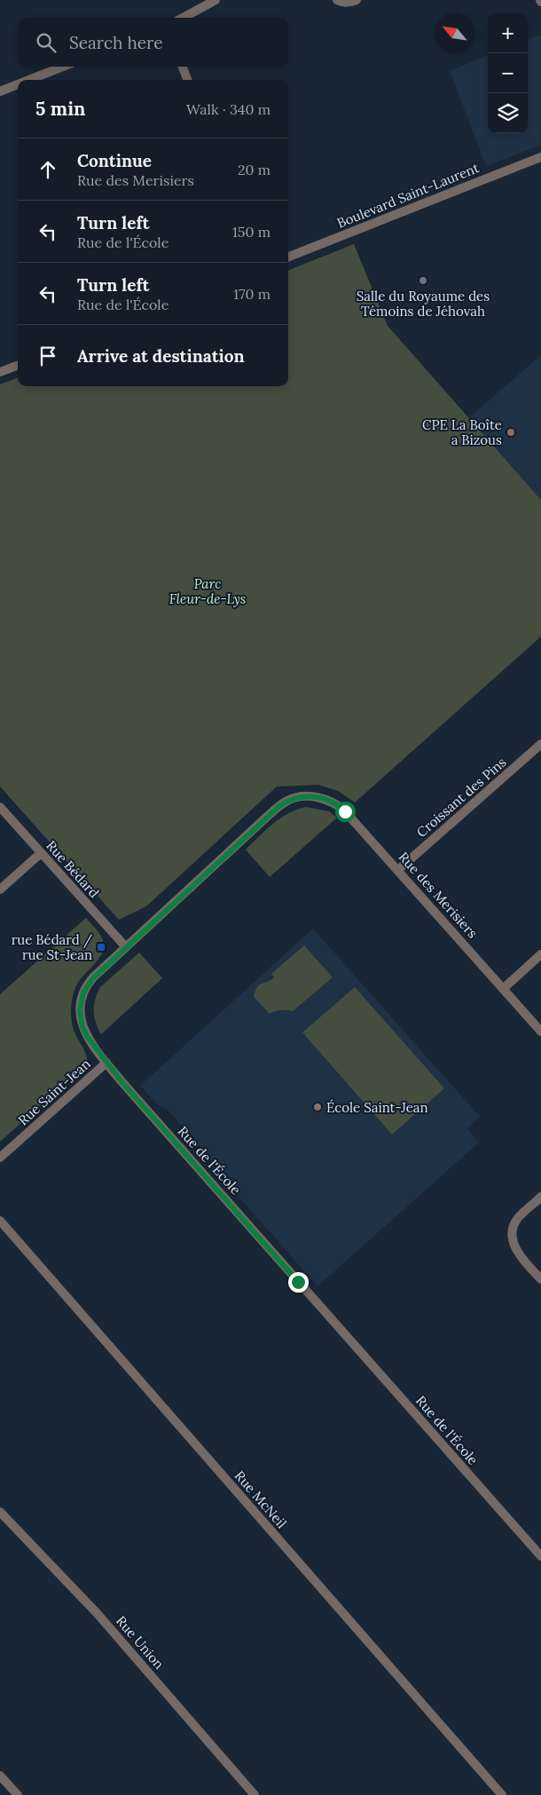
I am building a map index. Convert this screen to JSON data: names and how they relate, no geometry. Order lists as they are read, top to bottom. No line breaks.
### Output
{"streets":{"street":["Boulevard Saint-Laurent","Croissant des Pins","Rue Bédard","Rue des Merisiers","Rue Saint-Jean","Rue de l'École","Rue McNeil","Rue Union"]},"crossings":[["Croissant des Pins","Rue des Merisiers"],["Rue Bédard","Rue de l'École"],["Rue des Merisiers","Rue de l'École"],["Rue Saint-Jean","Rue de l'École"]],"parks":["Parc Fleur-de-Lys"],"places":{"other":["Salle du Royaume des Témoins de Jéhovah","CPE La Boîte a Bizous","École Saint-Jean"],"transit":["rue Bédard / rue St-Jean"]},"north":"top left","page":{"map_buttons":["+","−"],"search":"Search here","heading":["5 min","Walk · 340 m"],"list":[["Continue","Rue des Merisiers","20 m"],["Turn left","Rue de l'École","150 m"],["Turn left","Rue de l'École","170 m"],"Arrive at destination"]}}
